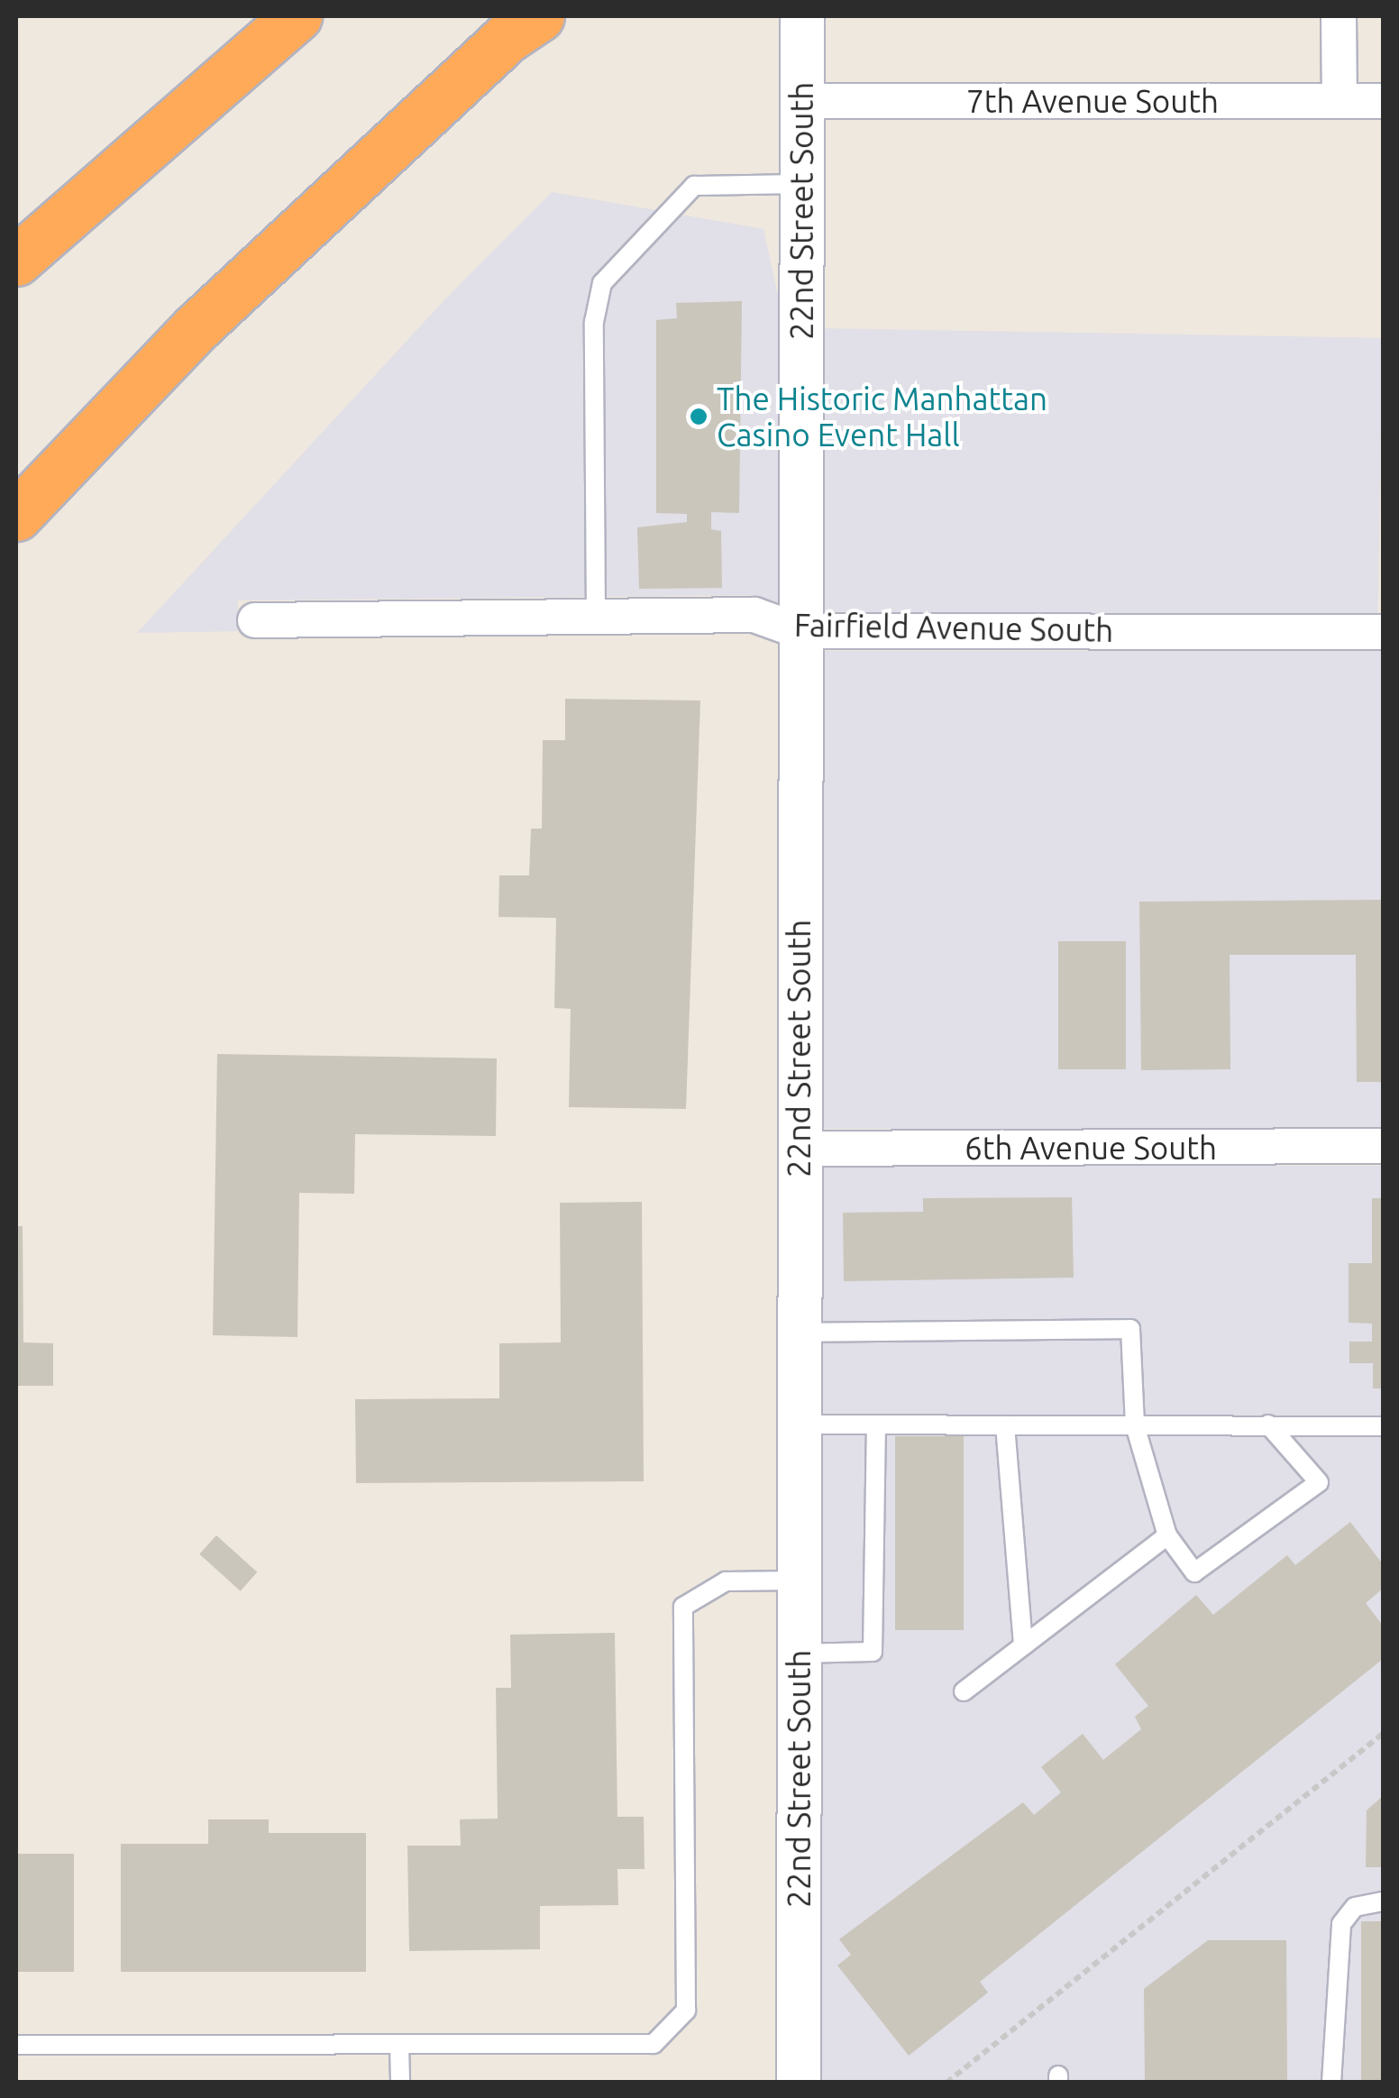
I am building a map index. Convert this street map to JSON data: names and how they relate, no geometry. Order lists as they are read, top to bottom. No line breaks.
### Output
{"streets":{"street":["7th Avenue South","22nd Street South","Fairfield Avenue South","6th Avenue South"]},"crossings":[["7th Avenue South","22nd Street South"],["22nd Street South","Fairfield Avenue South"],["22nd Street South","6th Avenue South"]],"places":["The Historic Manhattan Casino Event Hall"]}
